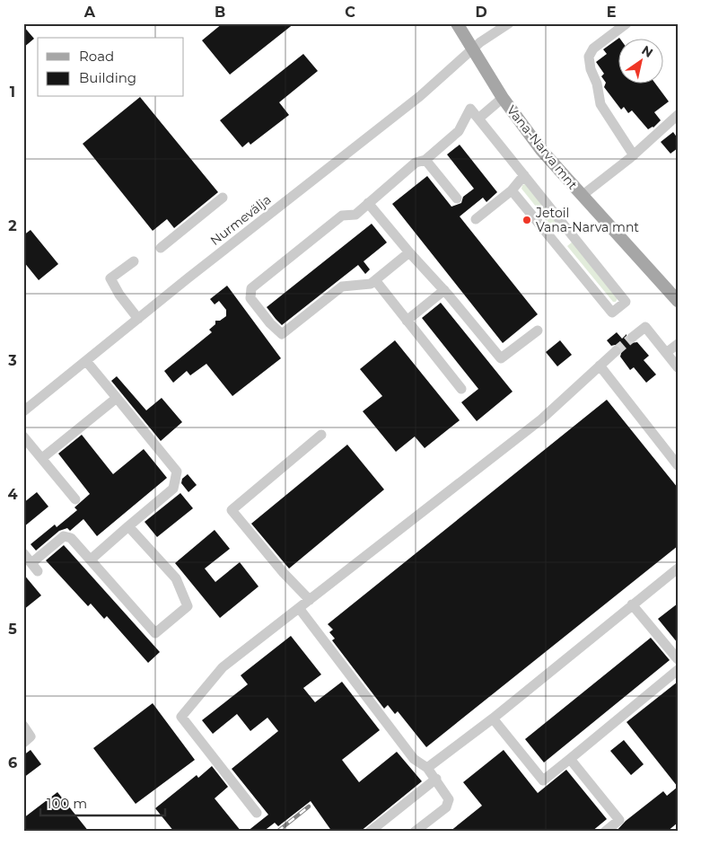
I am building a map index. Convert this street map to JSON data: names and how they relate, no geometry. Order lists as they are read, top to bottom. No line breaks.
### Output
{"streets":{"main road":["Vana-Narva mnt"],"street":["Nurmevälja"]},"crossings":[["Vana-Narva mnt","Nurmevälja"]],"places":["Jetoil Vana-Narva mnt"],"legend":["Road","Building"],"scale_bar":"100 m","north":"top right","grid":{"columns":["A","B","C","D","E"],"rows":["1","2","3","4","5","6"]}}
